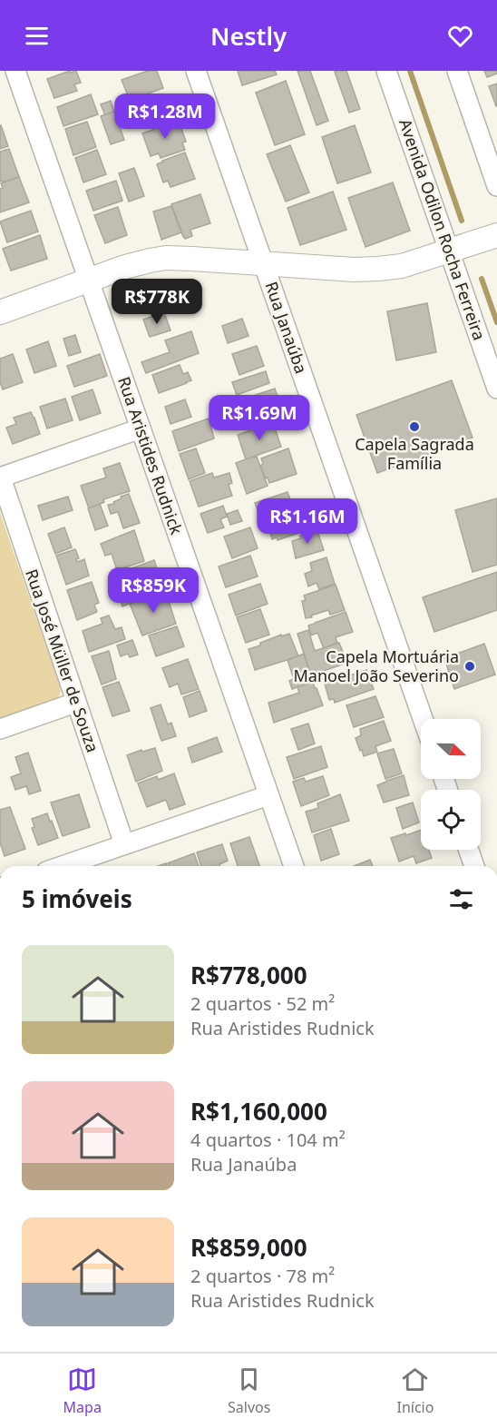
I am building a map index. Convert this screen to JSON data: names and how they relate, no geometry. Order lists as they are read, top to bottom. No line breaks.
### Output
{"streets":{"street":["Avenida Odilon Rocha Ferreira","Rua Janaúba","Rua Aristides Rudnick","Rua José Müller de Souza"]},"places":["Capela Sagrada Família","Capela Mortuária Manoel João Severino"],"north":"right","page":{"header":"Nestly","price":["R$1.28M","R$778K","R$1.69M","R$1.16M","R$859K"],"heading":"5 imóveis","list":[{"name":"R$778,000","note":"2 quartos · 52 m² · Rua Aristides Rudnick"},{"name":"R$1,160,000","note":"4 quartos · 104 m² · Rua Janaúba"},{"name":"R$859,000","note":"2 quartos · 78 m² · Rua Aristides Rudnick"}],"tabs":["Mapa","Salvos","Início"]}}
